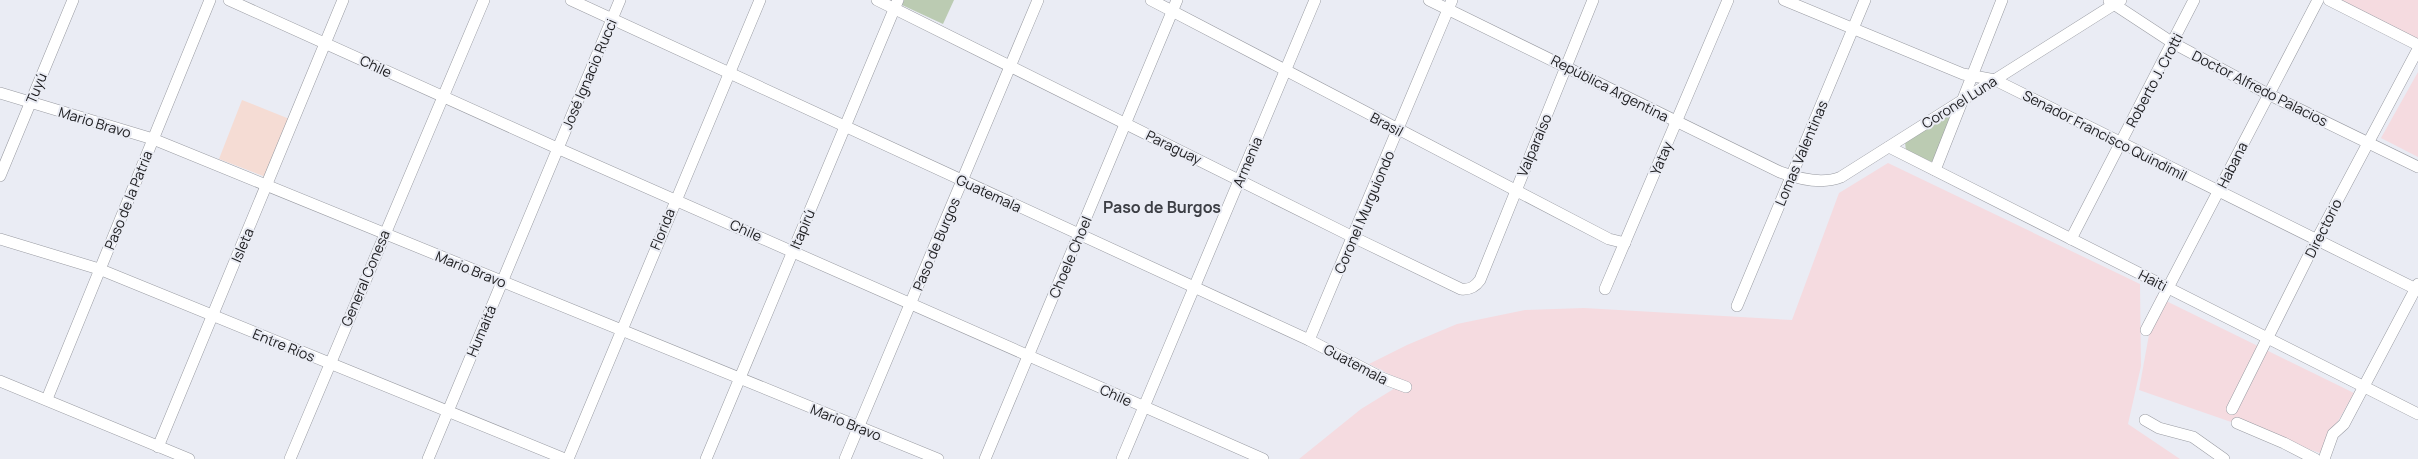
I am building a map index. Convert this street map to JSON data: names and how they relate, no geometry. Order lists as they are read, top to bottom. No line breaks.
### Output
{"streets":{"street":["Chile","José Ignacio Rucci","Roberto J. Crotti","Tuyú","República Argentina","Doctor Alfredo Palacios","Coronel Luna","Mario Bravo","Brasil","Senador Francisco Quindimil","Valparaíso","Paraguay","Lomas Valentinas","Yatay","Armenia","Habana","Guatemala","Paso de la Patria","Coronel Murguiondo","Directorio","Florida","Itapirú","Paso de Burgos","Isleta","Choele Choel","General Conesa","Haiti","Humaitá","Entre Ríos"]},"crossings":[["Chile","José Ignacio Rucci"],["Chile","Armenia"],["Chile","Florida"],["Chile","Itapirú"],["Chile","Paso de Burgos"],["Chile","Isleta"],["Chile","Choele Choel"],["Chile","General Conesa"],["Chile","Humaitá"],["José Ignacio Rucci","Guatemala"],["José Ignacio Rucci","Humaitá"],["Roberto J. Crotti","Doctor Alfredo Palacios"],["Roberto J. Crotti","Senador Francisco Quindimil"],["Roberto J. Crotti","Haiti"],["Tuyú","Mario Bravo"],["República Argentina","Coronel Luna"],["República Argentina","Valparaíso"],["República Argentina","Lomas Valentinas"],["República Argentina","Yatay"],["República Argentina","Coronel Murguiondo"],["Doctor Alfredo Palacios","Coronel Luna"],["Doctor Alfredo Palacios","Habana"],["Doctor Alfredo Palacios","Directorio"],["Coronel Luna","Senador Francisco Quindimil"],["Coronel Luna","Lomas Valentinas"],["Coronel Luna","Haiti"],["Mario Bravo","Paso de la Patria"],["Mario Bravo","Florida"],["Mario Bravo","Itapirú"],["Mario Bravo","Paso de Burgos"],["Mario Bravo","Isleta"],["Mario Bravo","General Conesa"],["Mario Bravo","Humaitá"],["Brasil","Valparaíso"],["Brasil","Yatay"],["Brasil","Armenia"],["Brasil","Coronel Murguiondo"],["Brasil","Choele Choel"],["Senador Francisco Quindimil","Lomas Valentinas"],["Senador Francisco Quindimil","Habana"],["Senador Francisco Quindimil","Directorio"],["Valparaíso","Paraguay"],["Paraguay","Armenia"],["Paraguay","Coronel Murguiondo"],["Paraguay","Itapirú"],["Paraguay","Paso de Burgos"],["Paraguay","Choele Choel"],["Armenia","Guatemala"],["Habana","Haiti"],["Guatemala","Coronel Murguiondo"],["Guatemala","Florida"],["Guatemala","Itapirú"],["Guatemala","Paso de Burgos"],["Guatemala","Choele Choel"],["Paso de la Patria","Entre Ríos"],["Directorio","Haiti"],["Florida","Entre Ríos"],["Isleta","Entre Ríos"],["General Conesa","Entre Ríos"],["Humaitá","Entre Ríos"]],"districts":["Paso de Burgos"]}
